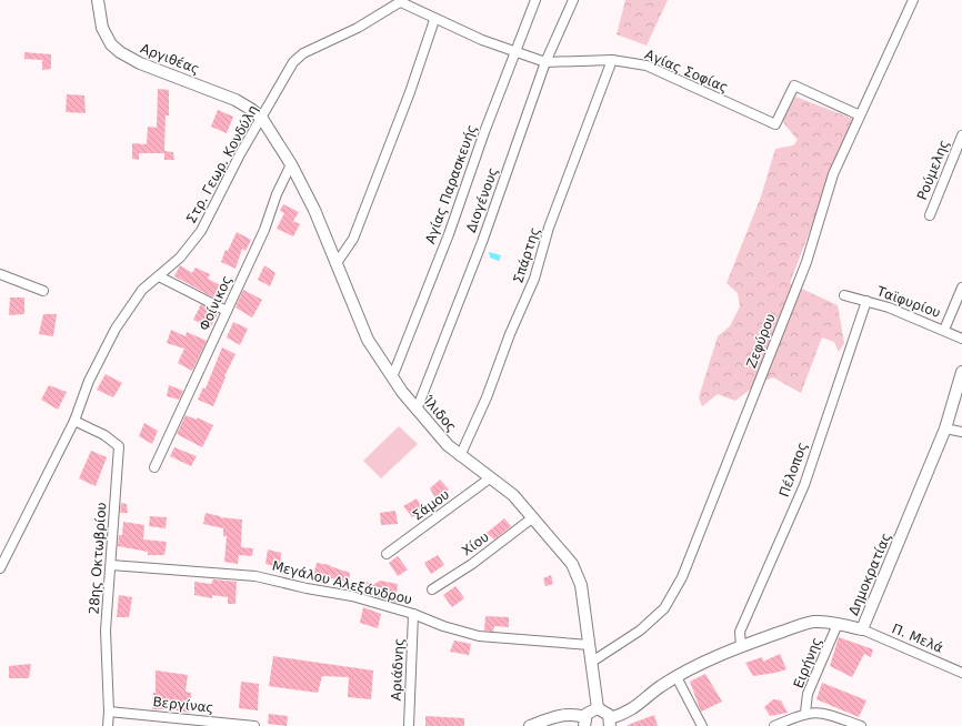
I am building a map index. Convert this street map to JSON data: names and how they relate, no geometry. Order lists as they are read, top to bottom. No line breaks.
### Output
{"streets":{"street":["Αργιθέας","Αγίας Σοφίας","Στρ. Γεωρ. Κονδύλη","Ρούμελης","Αγίας Παρασκευής","Διογένους","Σπάρτης","Ταϊφυρίου","Φοίνικος","Ζεφύρου","Ίλιδος","Πέλοπος","Σάμου","Χίου","28ης Οκτωβρίου","Δημοκρατίας","Μεγάλου Αλεξάνδρου","Π. Μελά","Ειρήνης","Αριάδνης","Βεργίνας"]},"crossings":[["Αργιθέας","Στρ. Γεωρ. Κονδύλη"],["Αργιθέας","Ίλιδος"],["Αγίας Σοφίας","Στρ. Γεωρ. Κονδύλη"],["Αγίας Σοφίας","Αγίας Παρασκευής"],["Αγίας Σοφίας","Διογένους"],["Αγίας Σοφίας","Σπάρτης"],["Αγίας Σοφίας","Ζεφύρου"],["Στρ. Γεωρ. Κονδύλη","Ίλιδος"],["Στρ. Γεωρ. Κονδύλη","28ης Οκτωβρίου"],["Αγίας Παρασκευής","Ίλιδος"],["Διογένους","Ίλιδος"],["Σπάρτης","Ίλιδος"],["Ταϊφυρίου","Πέλοπος"],["Φοίνικος","Ίλιδος"],["Ζεφύρου","Ίλιδος"],["Ίλιδος","Σάμου"],["Ίλιδος","Χίου"],["Ίλιδος","Μεγάλου Αλεξάνδρου"],["Πέλοπος","Δημοκρατίας"],["28ης Οκτωβρίου","Μεγάλου Αλεξάνδρου"],["28ης Οκτωβρίου","Βεργίνας"],["Δημοκρατίας","Π. Μελά"],["Δημοκρατίας","Ειρήνης"],["Μεγάλου Αλεξάνδρου","Αριάδνης"]]}
